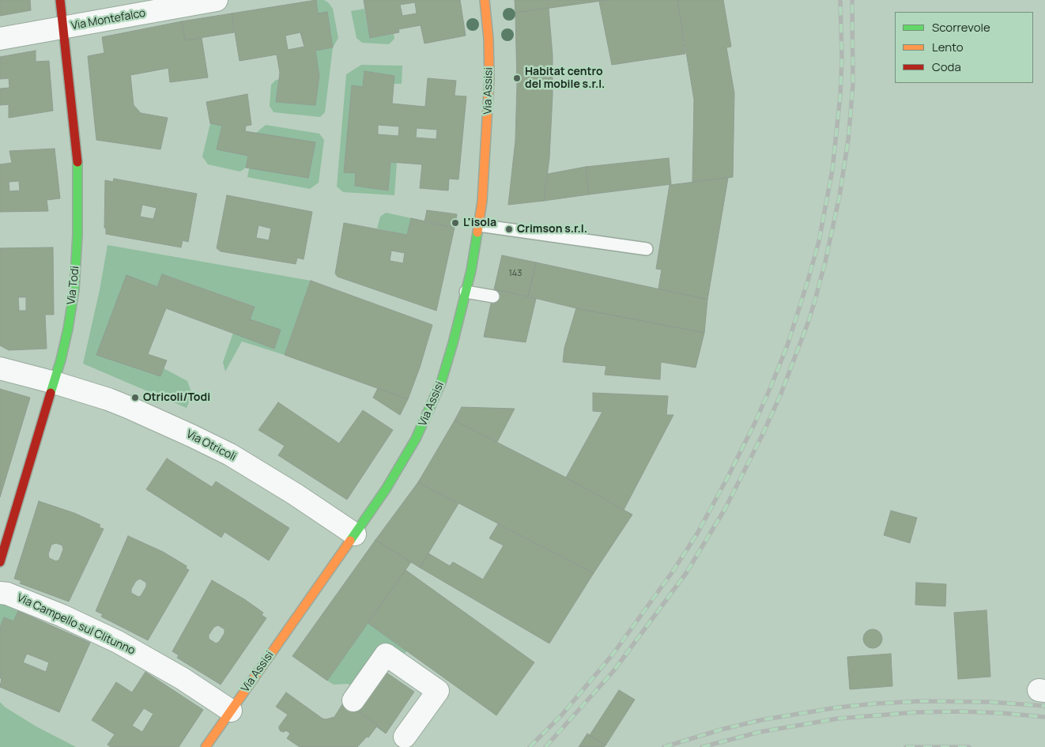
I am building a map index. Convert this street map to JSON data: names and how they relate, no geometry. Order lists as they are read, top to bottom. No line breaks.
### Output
{"streets":{"street":["Via Montefalco","Via Assisi","Via Todi","Via Otricoli","Via Campello sul Clitunno"]},"crossings":[["Via Montefalco","Via Todi"],["Via Assisi","Via Otricoli"],["Via Assisi","Via Campello sul Clitunno"],["Via Todi","Via Otricoli"]],"places":["Habitat centro del mobile s.r.l.","L'isola","Crimson s.r.l.","Otricoli/Todi"],"house_numbers":["143"],"legend":["Scorrevole","Lento","Coda"]}
